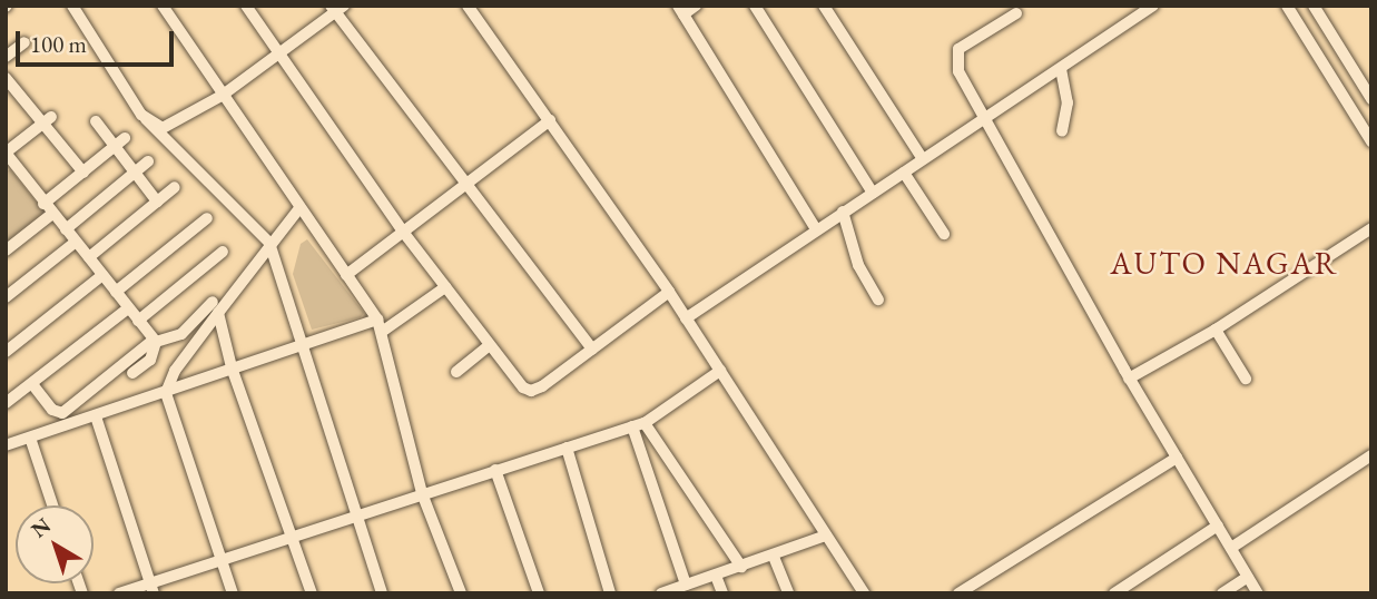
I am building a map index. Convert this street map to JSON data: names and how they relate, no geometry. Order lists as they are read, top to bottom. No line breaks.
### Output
{"districts":["AUTO NAGAR"],"scale_bar":"100 m","north":"top left"}
